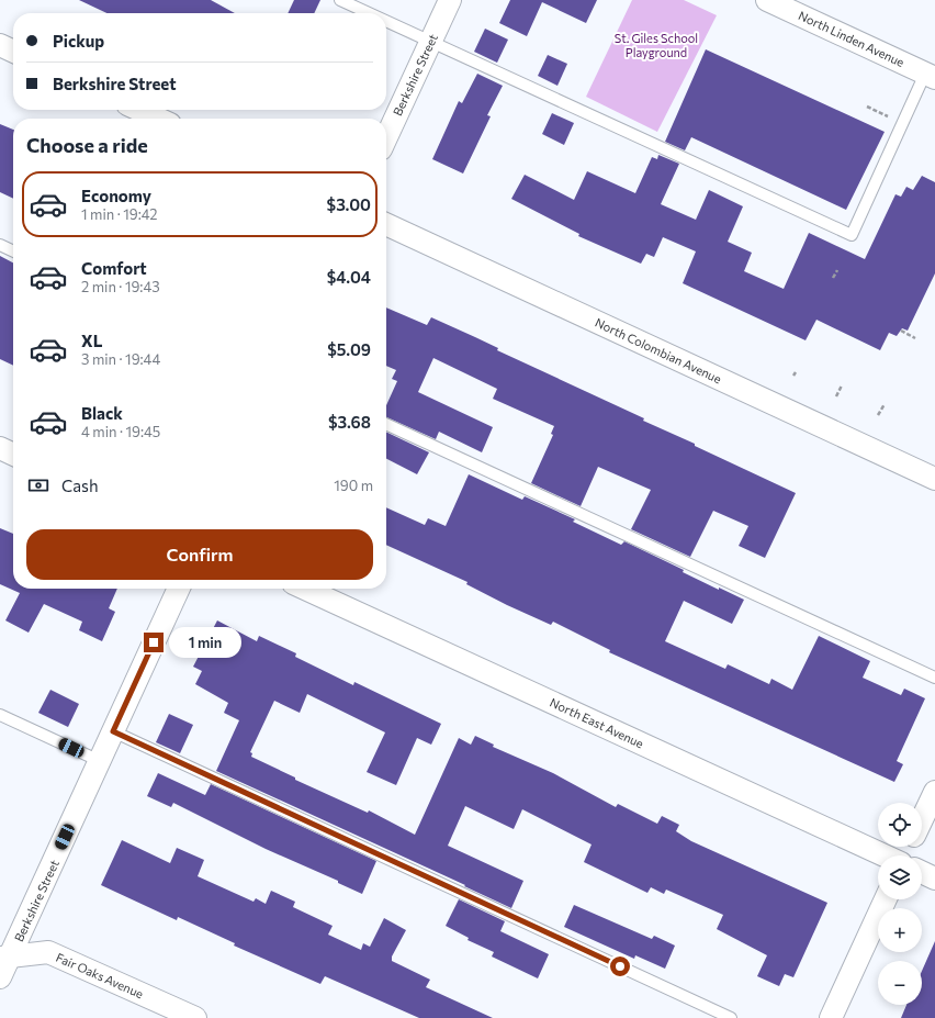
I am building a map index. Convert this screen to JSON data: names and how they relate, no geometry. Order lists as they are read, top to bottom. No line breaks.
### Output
{"streets":{"street":["North Linden Avenue","Berkshire Street","North Colombian Avenue","North East Avenue","Fair Oaks Avenue"]},"crossings":[["Berkshire Street","Fair Oaks Avenue"]],"parks":["St. Giles School Playground"],"page":{"banner":["Pickup","Berkshire Street"],"heading":"Choose a ride","list":[{"name":"Economy","note":"1 min · 19:42","value":"$3.00"},{"name":"Comfort","note":"2 min · 19:43","value":"$4.04"},{"name":"XL","note":"3 min · 19:44","value":"$5.09"},{"name":"Black","note":"4 min · 19:45","value":"$3.68"}],"pay":["Cash","190 m"],"buttons":"Confirm","bubble":"1 min","map_buttons":["+","−"]}}
